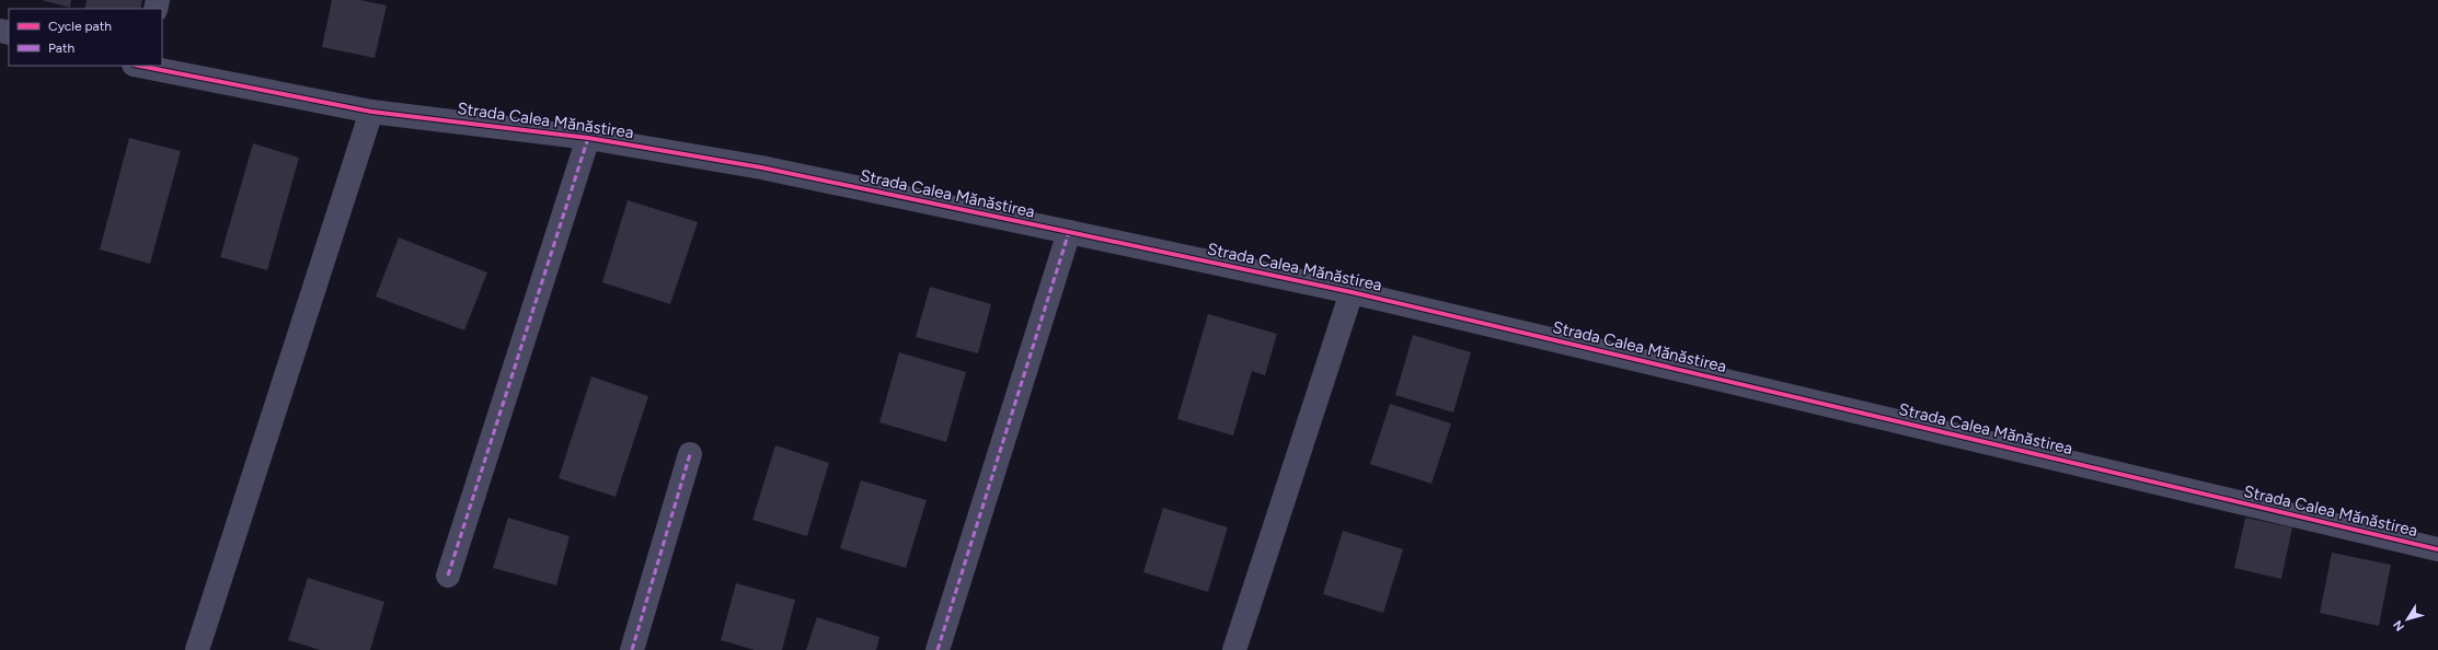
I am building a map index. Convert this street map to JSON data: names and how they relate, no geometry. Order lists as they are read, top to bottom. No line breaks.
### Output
{"streets":{"street":["Strada Calea Mănăstirea"]},"legend":["Cycle path","Path"],"north":"bottom left"}
